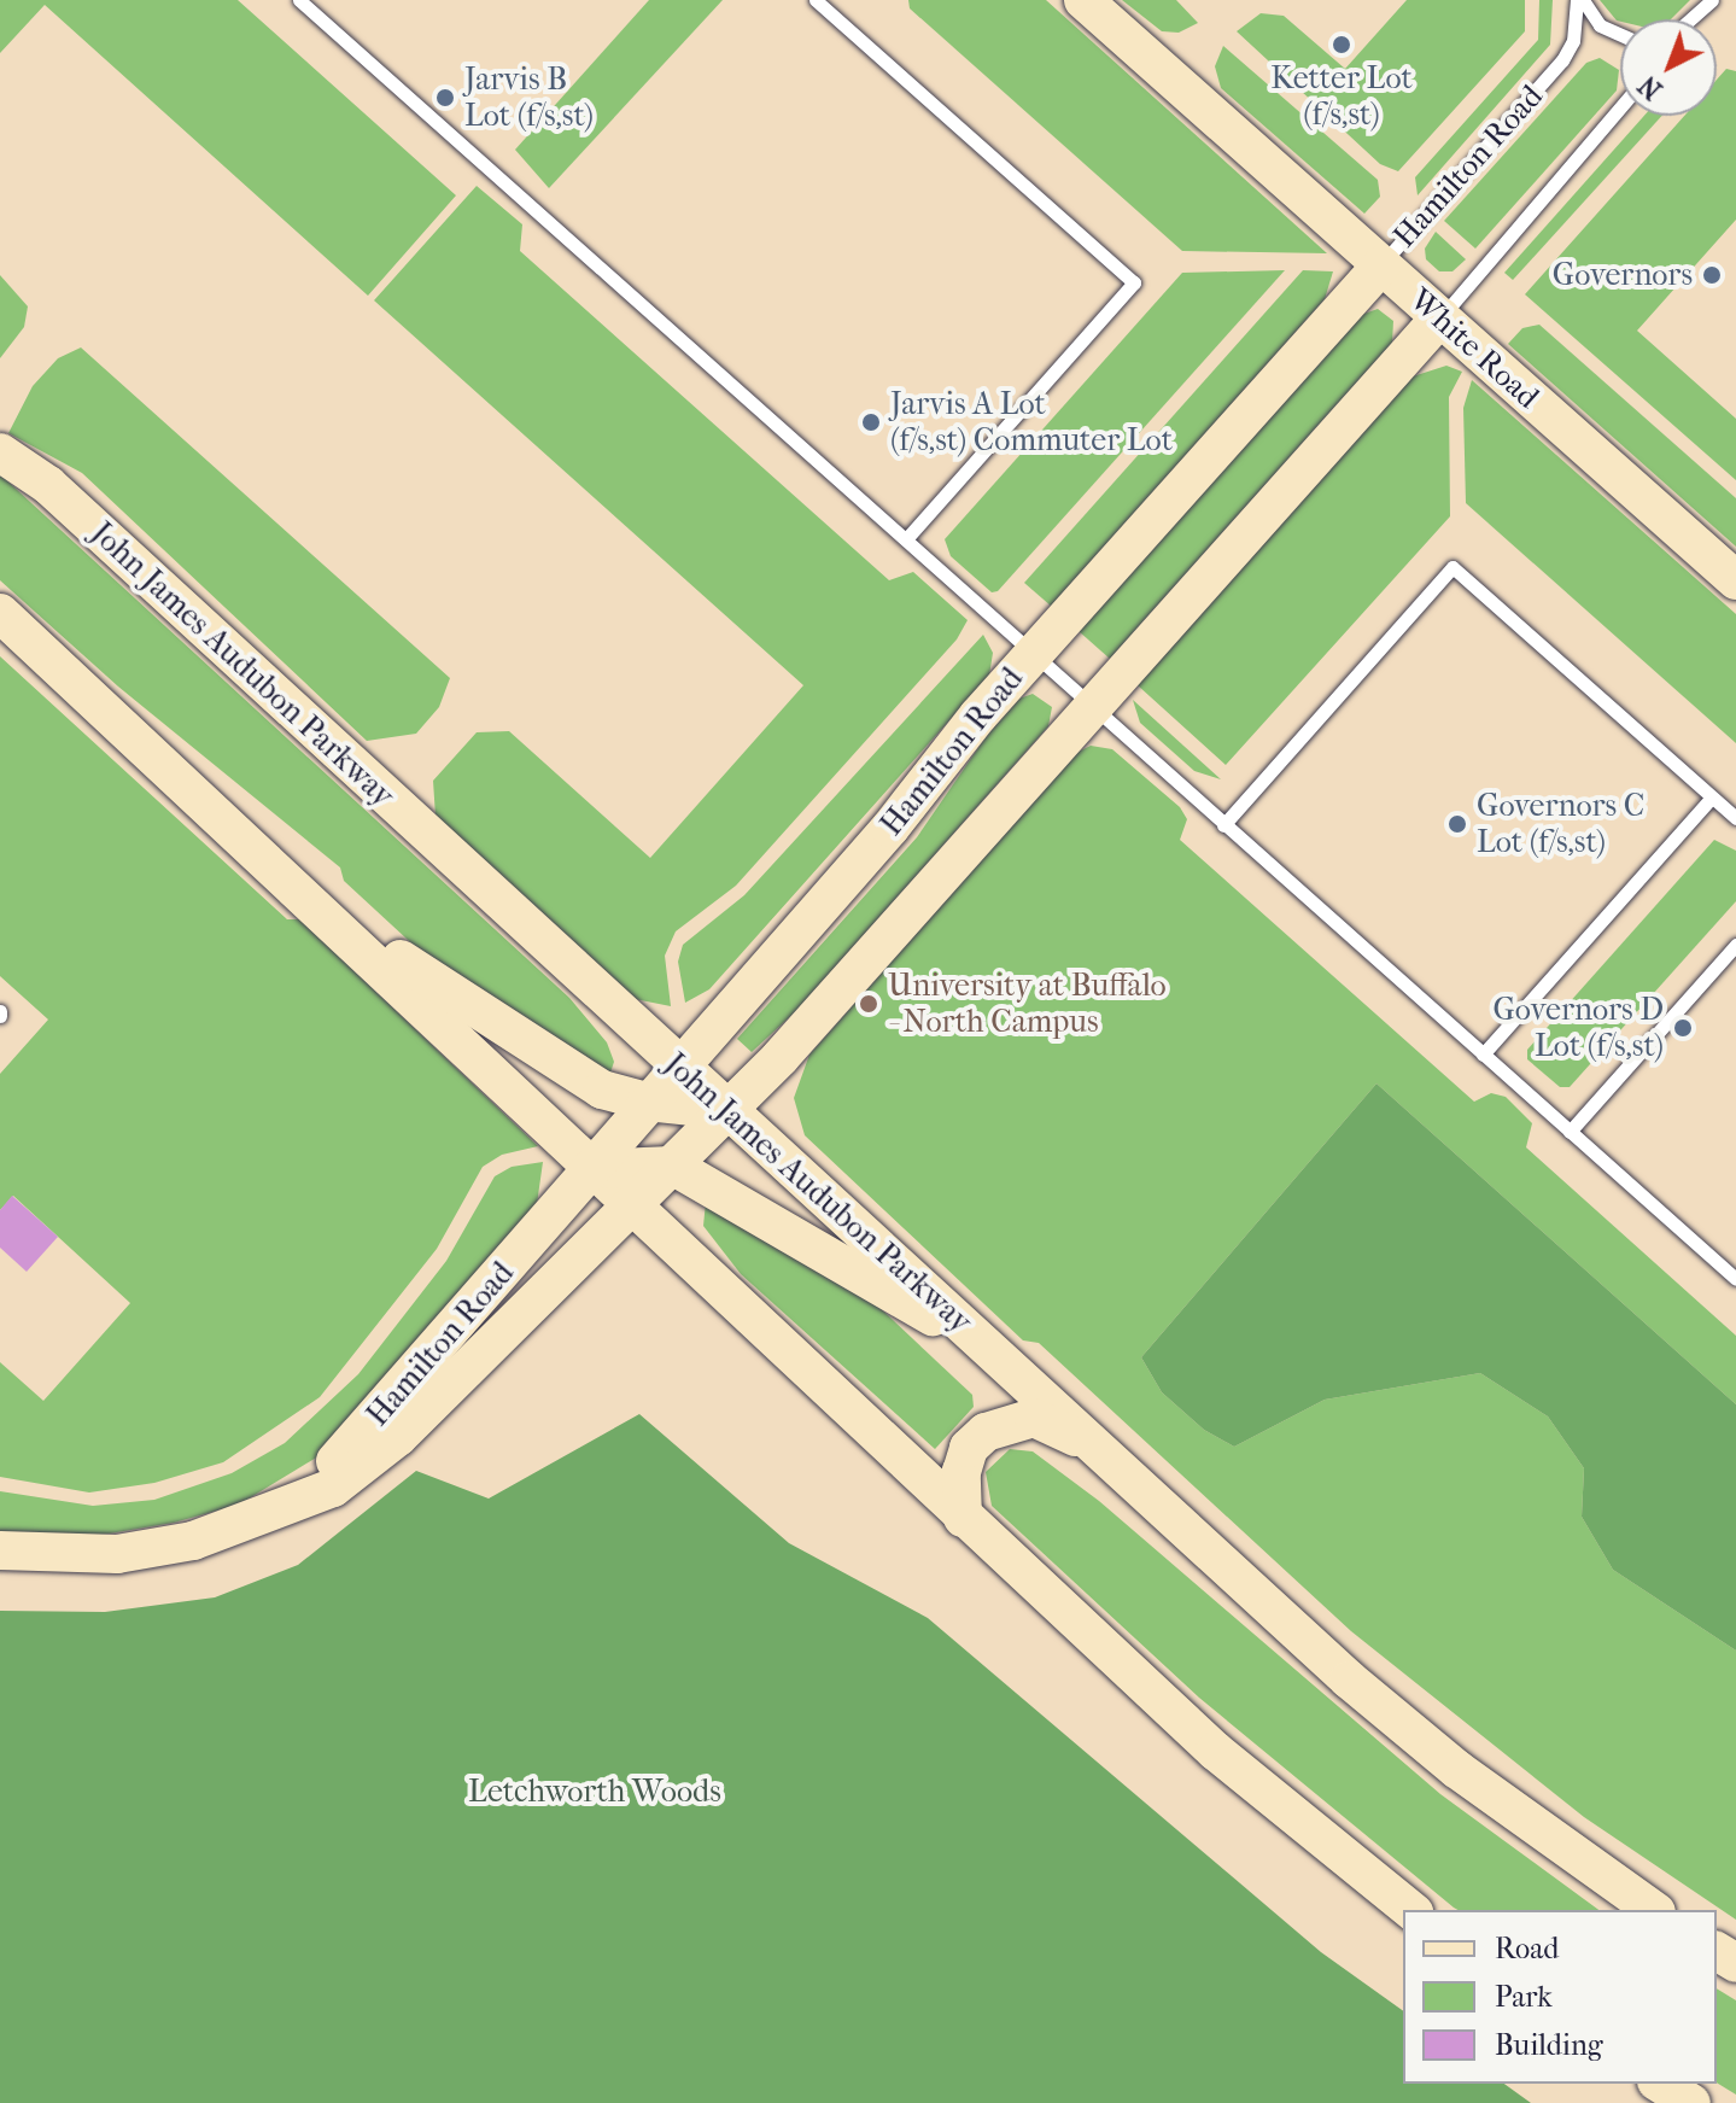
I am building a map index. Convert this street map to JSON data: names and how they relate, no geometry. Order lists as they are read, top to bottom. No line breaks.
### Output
{"streets":{"main road":["Hamilton Road","White Road","John James Audubon Parkway"]},"crossings":[["Hamilton Road","White Road"],["Hamilton Road","John James Audubon Parkway"]],"parks":["Letchworth Woods"],"places":["Ketter Lot (f/s,st)","Jarvis B Lot (f/s,st)","Governors","Jarvis A Lot (f/s,st) Commuter Lot","Governors C Lot (f/s,st)","University at Buffalo - North Campus","Governors D Lot (f/s,st)"],"legend":["Road","Park","Building"],"north":"bottom left"}
